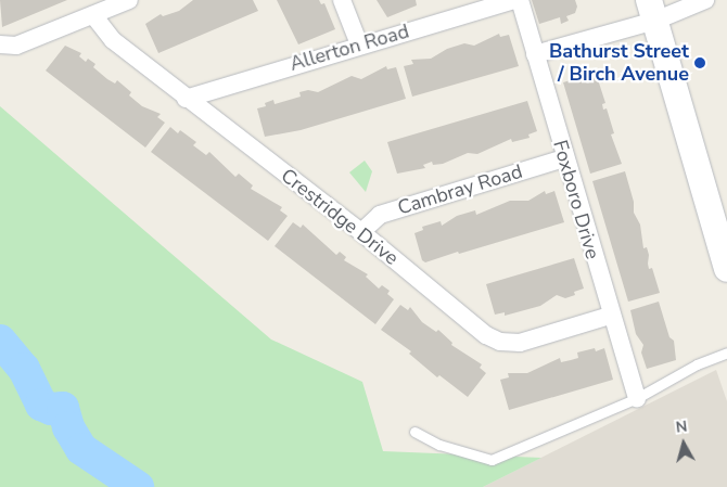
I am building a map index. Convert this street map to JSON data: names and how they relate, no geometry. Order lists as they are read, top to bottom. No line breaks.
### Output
{"streets":{"street":["Allerton Road","Cambray Road","Foxboro Drive","Crestridge Drive"]},"crossings":[["Allerton Road","Crestridge Drive"],["Cambray Road","Foxboro Drive"],["Cambray Road","Crestridge Drive"],["Foxboro Drive","Crestridge Drive"]],"places":["Bathurst Street / Birch Avenue"],"north":"top"}
